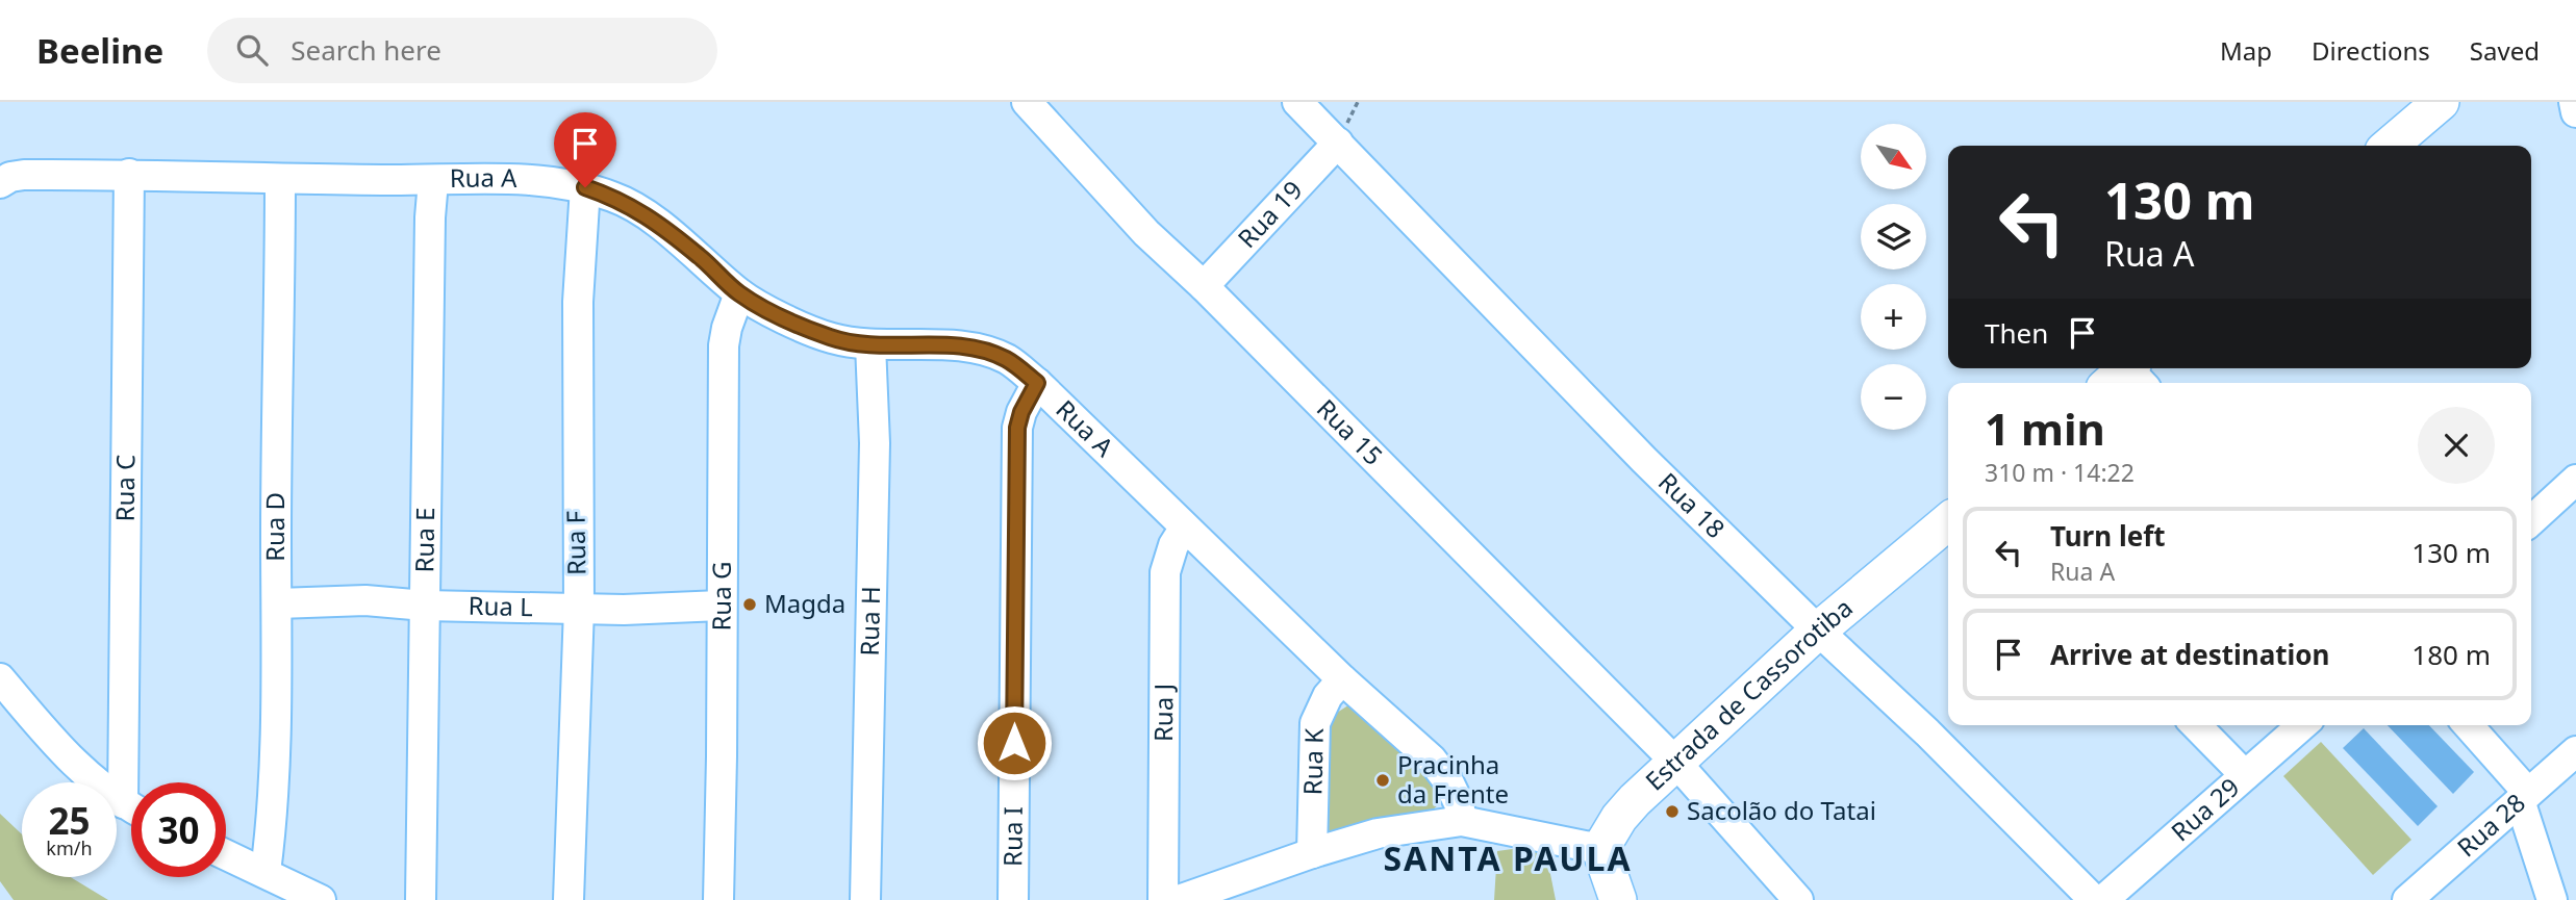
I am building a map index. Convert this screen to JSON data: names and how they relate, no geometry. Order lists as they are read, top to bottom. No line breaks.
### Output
{"streets":{"main road":["Estrada de Cassorotiba"],"street":["Rua A","Rua 19","Rua 15","Rua C","Rua 18","Rua D","Rua E","Rua F","Rua G","Rua L","Rua H","Rua J","Rua K","Rua 29","Rua 28","Rua I"]},"crossings":[["Rua A","Rua C"],["Rua A","Rua D"],["Rua A","Rua E"],["Rua A","Rua F"],["Rua A","Rua G"],["Rua A","Rua H"],["Rua A","Rua J"],["Rua A","Rua K"],["Rua A","Rua I"],["Rua 19","Rua 15"],["Rua 19","Rua 18"],["Rua 15","Estrada de Cassorotiba"],["Rua 18","Estrada de Cassorotiba"],["Rua D","Rua L"],["Rua E","Rua L"],["Rua F","Rua L"],["Rua G","Rua L"]],"districts":["SANTA PAULA"],"places":["Magda","Pracinha da Frente","Sacolão do Tatai"],"north":"bottom right","page":{"header":"Beeline","search":"Search here","nav":["Map","Directions","Saved"],"map_buttons":["+","−"],"turn":["130 m","Rua A"],"then":"Then","heading":["1 min","310 m · 14:22"],"list":[{"name":"Turn left","note":"Rua A","value":"130 m"},{"name":"Arrive at destination","value":"180 m"}],"speed":"25 km/h","limit":"30"}}
